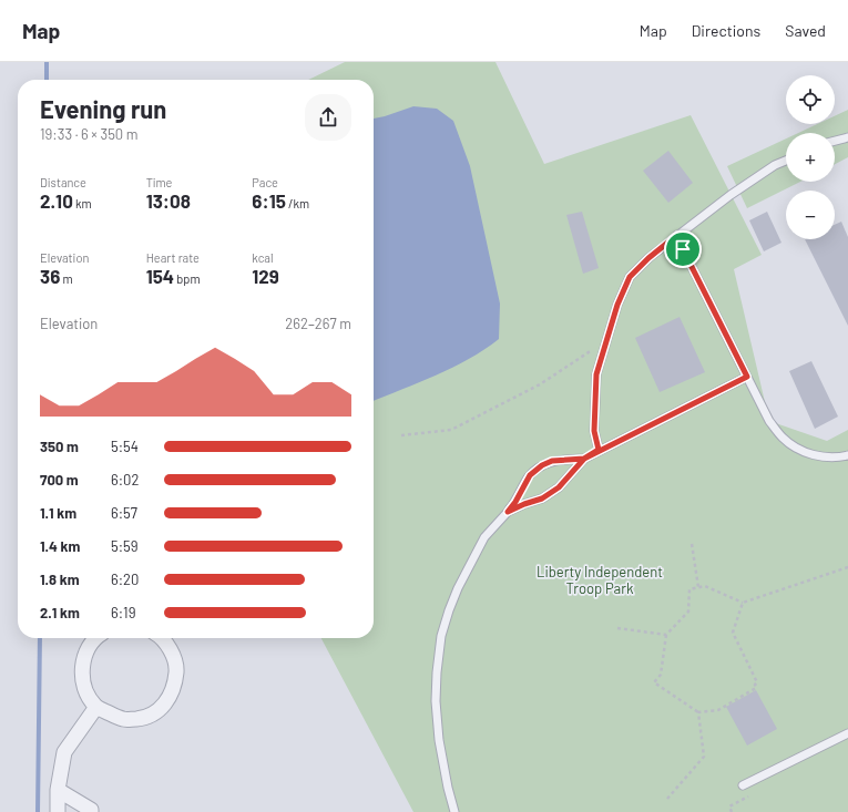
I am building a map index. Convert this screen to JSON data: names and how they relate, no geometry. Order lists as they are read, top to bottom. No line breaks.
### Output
{"parks":["Liberty Independent Troop Park"],"page":{"header":"Map","nav":["Map","Directions","Saved"],"map_buttons":["+","−"],"heading":["Evening run","19:33 · 6 × 350 m"],"stats":[["Distance","2.10 km"],["Time","13:08"],["Pace","6:15 /km"],["Elevation","36 m"],["Heart rate","154 bpm"],["kcal","129"]],"chart":["Elevation","262–267 m"],"list":[{"name":"350 m","note":"5:54"},{"name":"700 m","note":"6:02"},{"name":"1.1 km","note":"6:57"},{"name":"1.4 km","note":"5:59"},{"name":"1.8 km","note":"6:20"},{"name":"2.1 km","note":"6:19"}]}}
